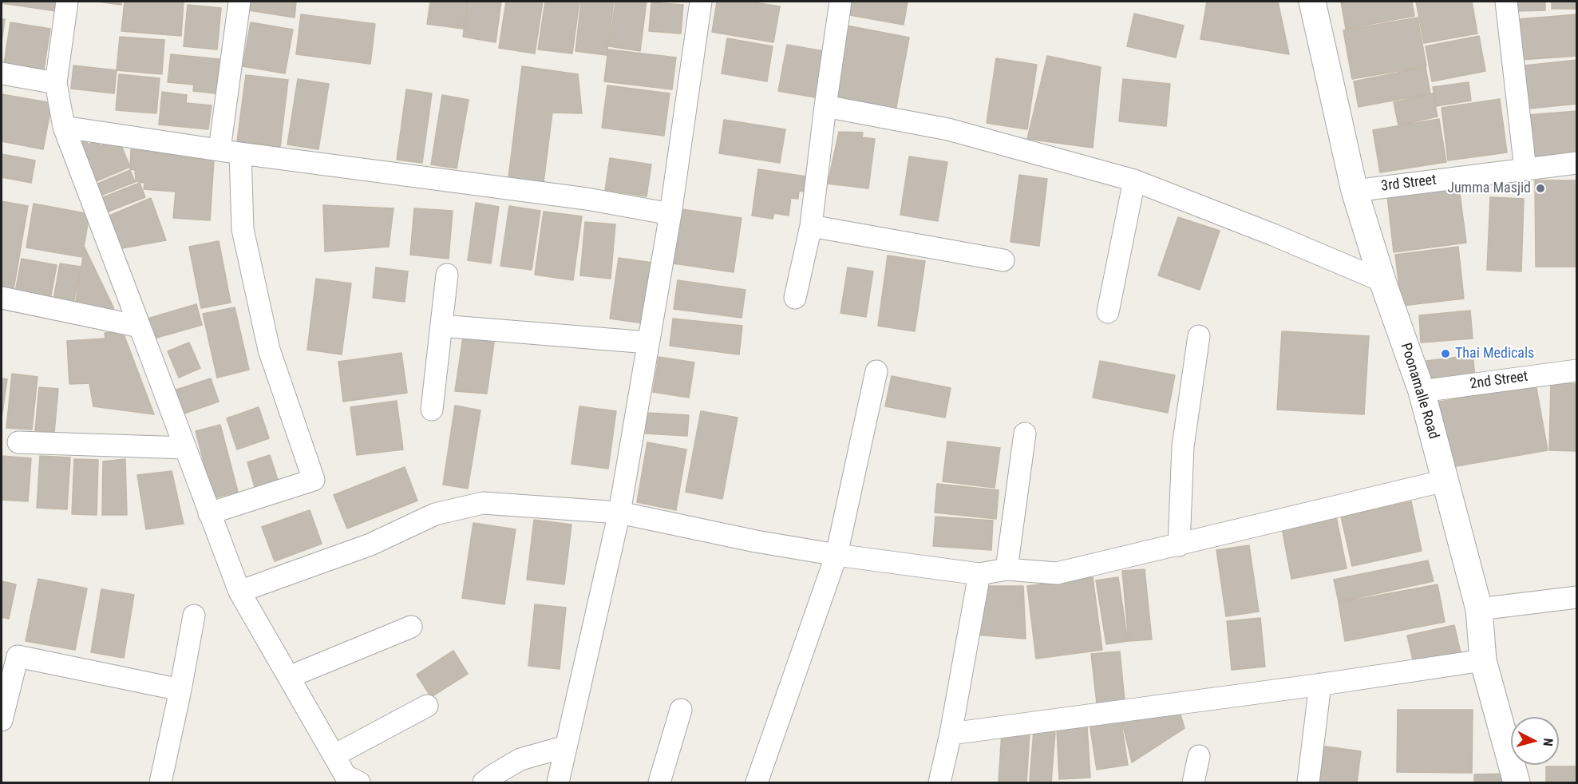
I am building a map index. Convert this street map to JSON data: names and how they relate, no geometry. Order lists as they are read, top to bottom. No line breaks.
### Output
{"streets":{"street":["3rd Street","2nd Street","Poonamalle Road"]},"crossings":[["3rd Street","Poonamalle Road"],["2nd Street","Poonamalle Road"]],"places":["Jumma Masjid","Thai Medicals"],"north":"right"}
